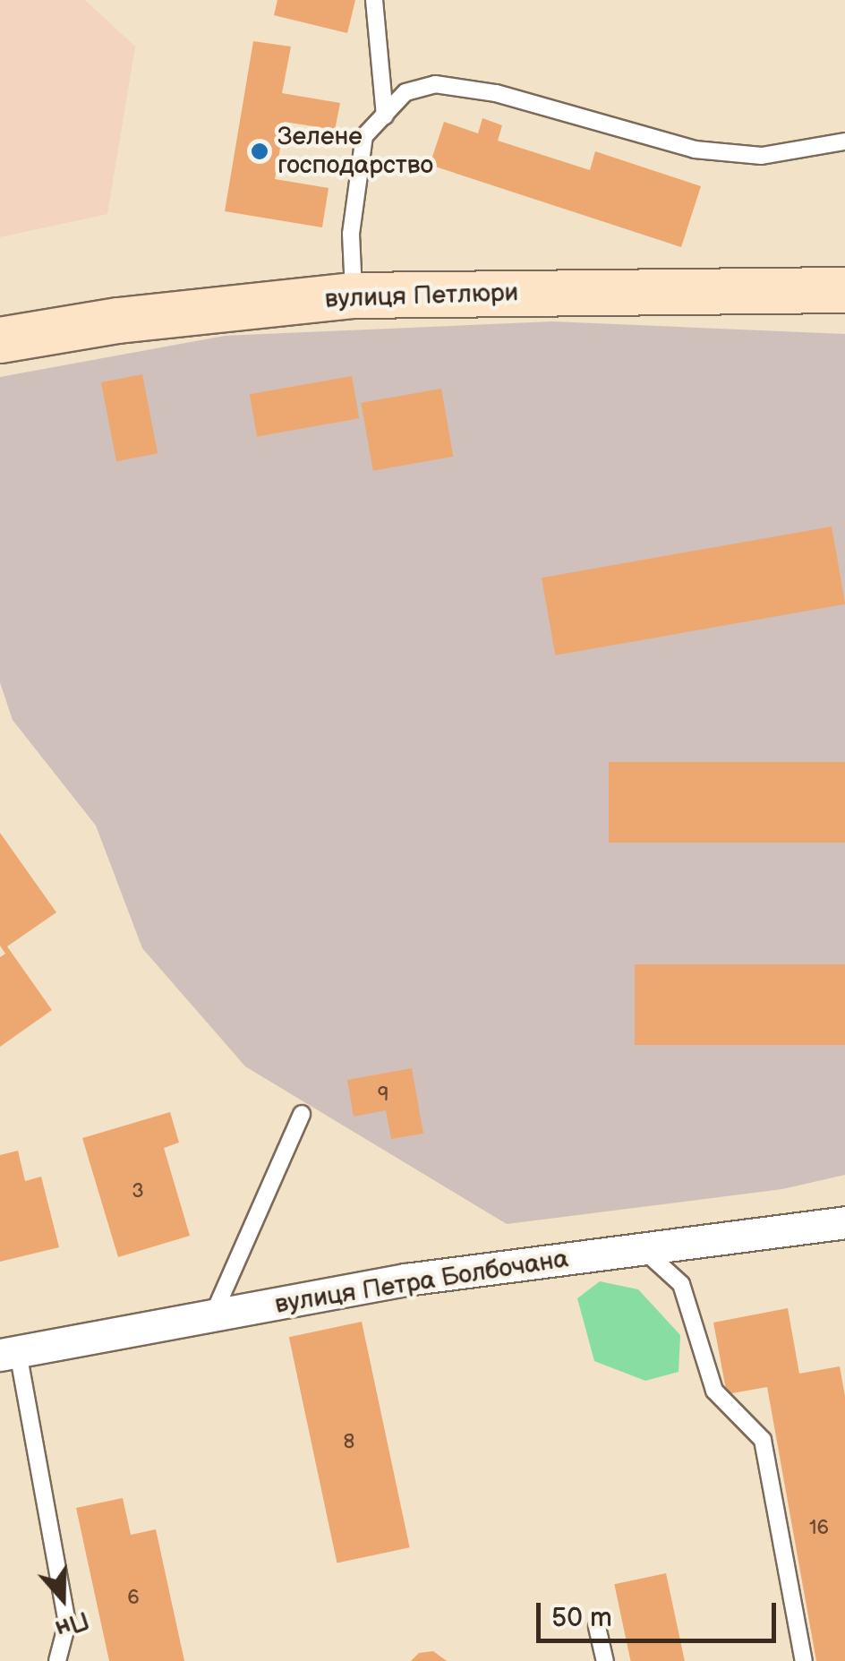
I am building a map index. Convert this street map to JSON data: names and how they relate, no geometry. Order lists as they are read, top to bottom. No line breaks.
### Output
{"streets":{"main road":["вулиця Петлюри"],"street":["вулиця Петра Болбочана"]},"places":["Зелене господарство"],"house_numbers":["9","3","8","16","6"],"scale_bar":"50 m","north":"bottom"}
